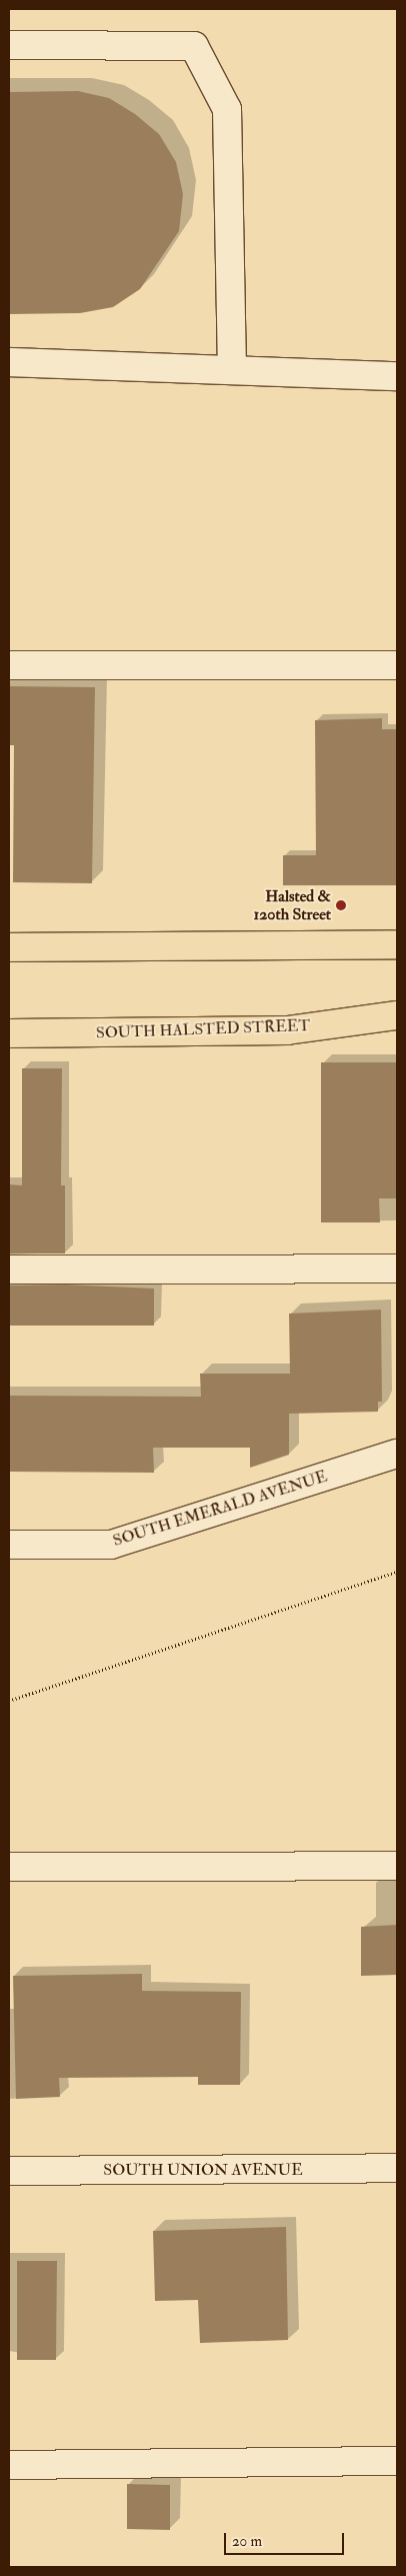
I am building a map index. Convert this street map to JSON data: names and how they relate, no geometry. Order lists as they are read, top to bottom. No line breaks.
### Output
{"streets":{"main road":["SOUTH HALSTED STREET"],"street":["SOUTH EMERALD AVENUE","SOUTH UNION AVENUE"]},"places":["Halsted & 120th Street"],"scale_bar":"20 m"}
